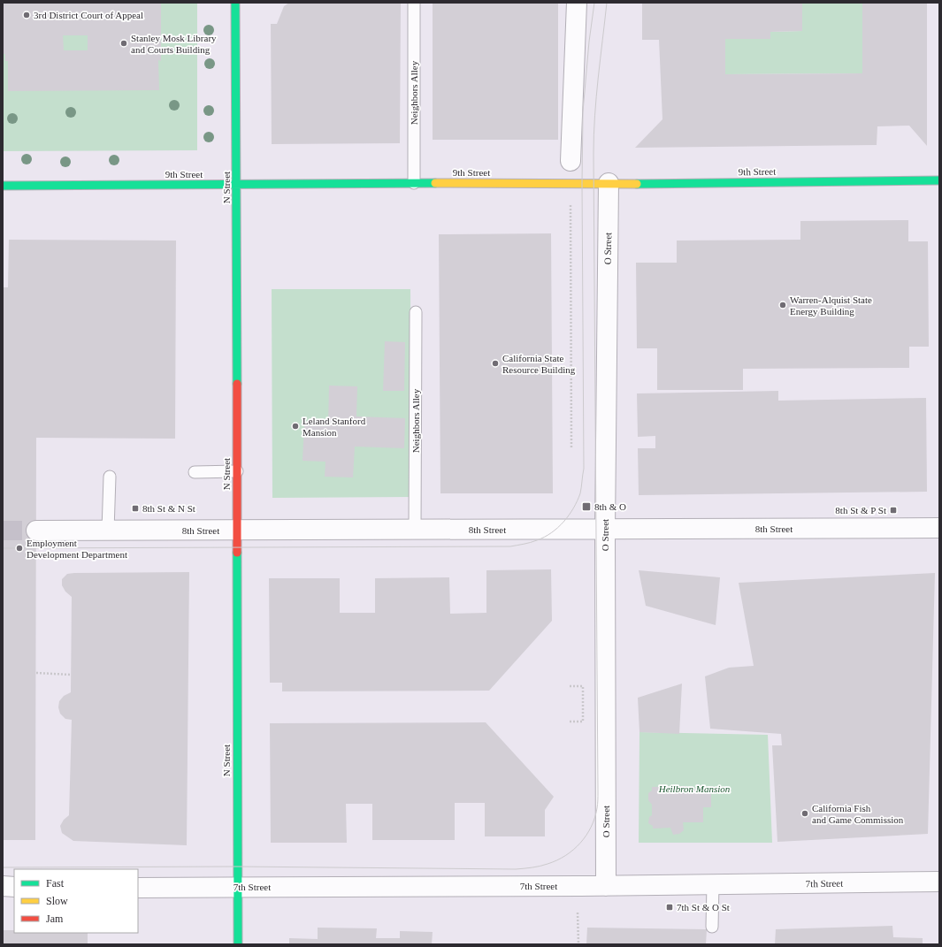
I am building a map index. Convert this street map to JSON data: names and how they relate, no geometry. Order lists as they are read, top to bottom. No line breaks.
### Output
{"streets":{"main road":["9th Street","N Street"],"street":["O Street","8th Street","7th Street"],"lane":["Neighbors Alley"]},"crossings":[["Neighbors Alley","9th Street"],["Neighbors Alley","8th Street"],["9th Street","N Street"],["9th Street","O Street"],["N Street","8th Street"],["N Street","7th Street"],["O Street","8th Street"],["O Street","7th Street"]],"parks":["Heilbron Mansion"],"places":{"other":["3rd District Court of Appeal","Stanley Mosk Library and Courts Building","Warren-Alquist State Energy Building","California State Resource Building","Leland Stanford Mansion","Employment Development Department","California Fish and Game Commission"],"transit":["8th & O","8th St & N St","8th St & P St","7th St & O St"]},"legend":["Fast","Slow","Jam"]}
